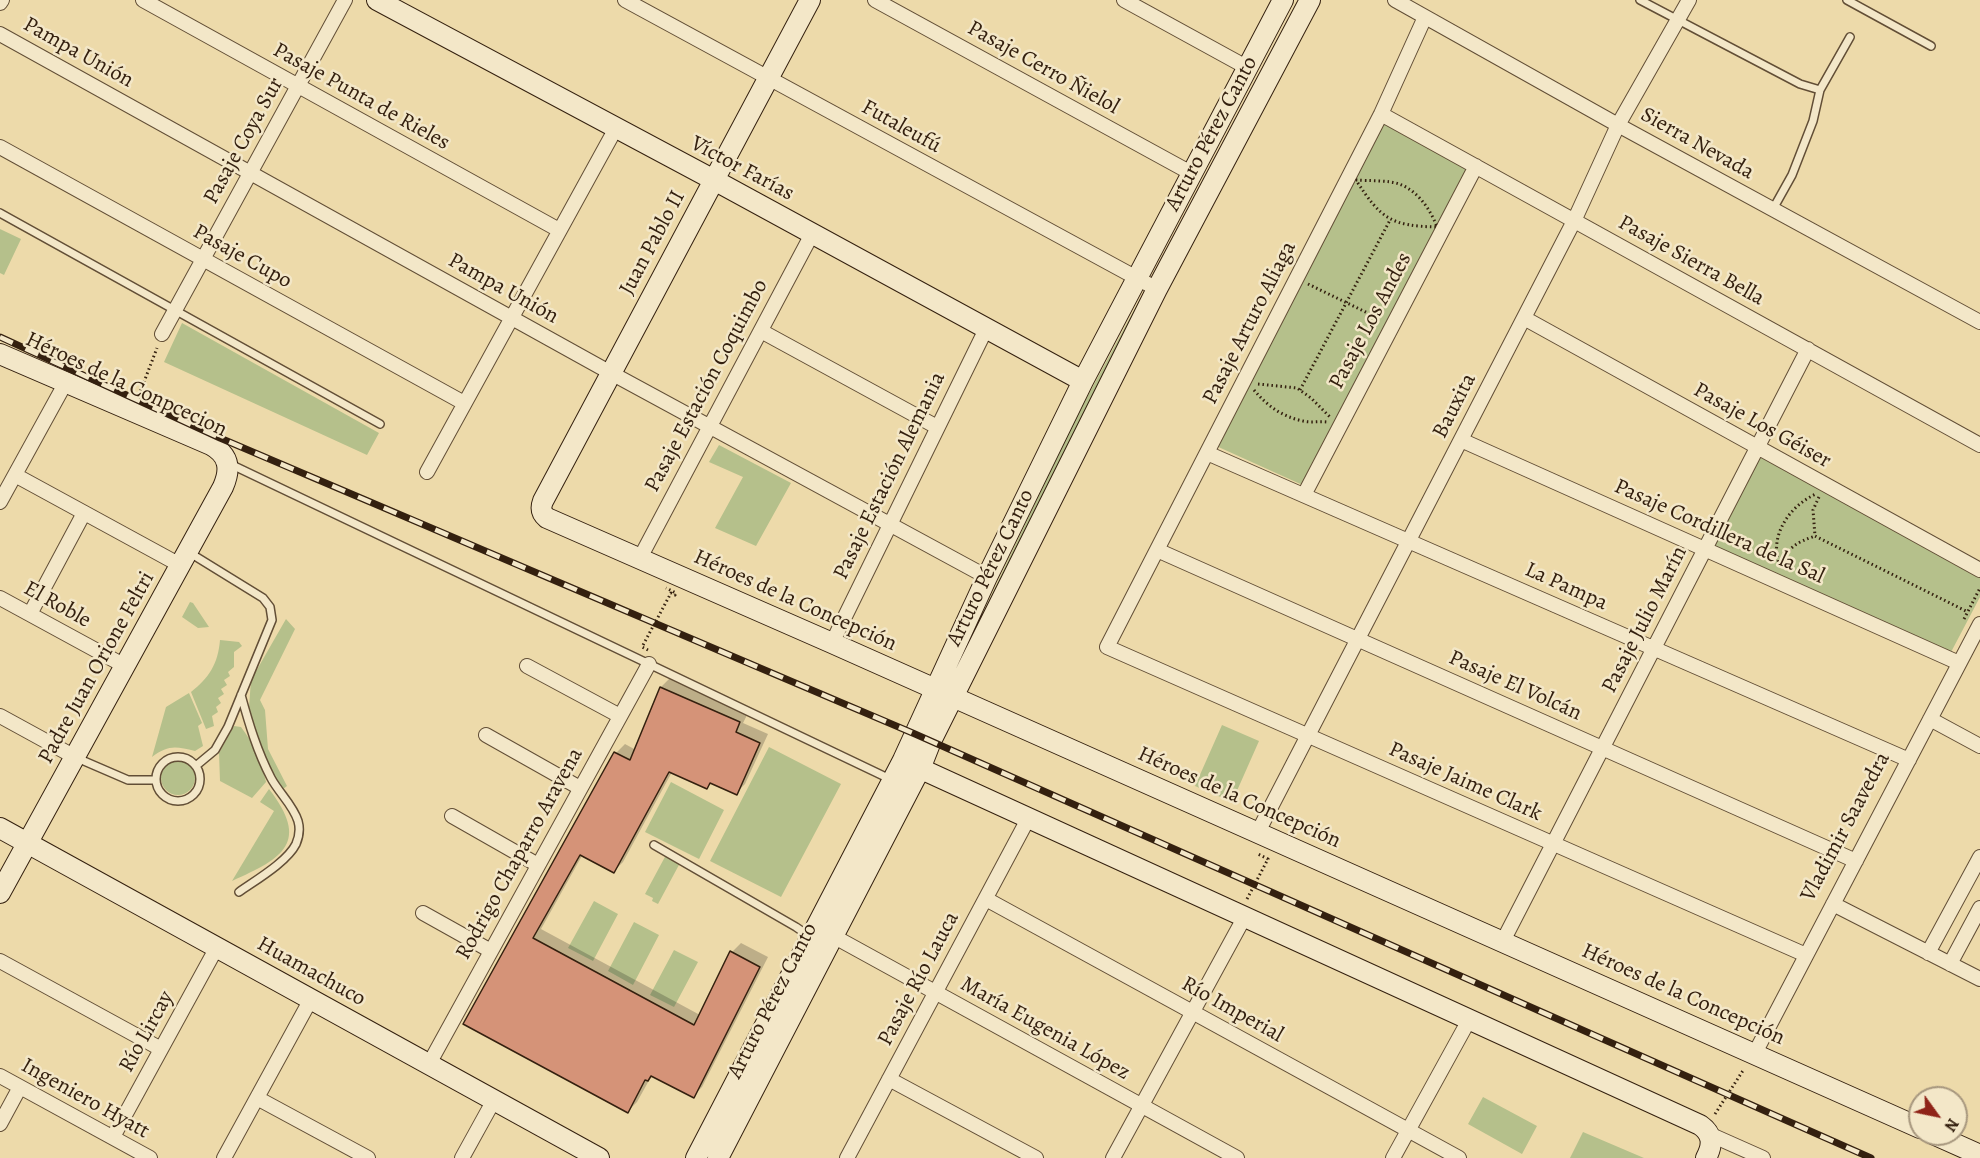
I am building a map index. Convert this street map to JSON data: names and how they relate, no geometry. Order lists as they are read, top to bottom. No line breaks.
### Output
{"streets":{"street":["Pampa Unión","Pasaje Cerro Ñielol","Pasaje Punta de Rieles","Futaleufú","Arturo Pérez Canto","Pasaje Coya Sur","Sierra Nevada","Víctor Farías","Juan Pablo II","Pasaje Cupo","Pasaje Sierra Bella","Pasaje Los Andes","Pasaje Arturo Aliaga","Héroes de la Conpcecion","Pasaje Estación Coquimbo","Bauxita","Pasaje Los Géiser","Pasaje Estación Alemania","Pasaje Cordillera de la Sal","La Pampa","Héroes de la Concepción","El Roble","Pasaje Julio Marín","Padre Juan Orione Feltri","Pasaje El Volcán","Pasaje Jaime Clark","Vladimir Saavedra","Rodrigo Chaparro Aravena","Huamachuco","Pasaje Río Lauca","Río Imperial","María Eugenia López","Río Lircay","Ingeniero Hyatt"]},"crossings":[["Pampa Unión","Arturo Pérez Canto"],["Pampa Unión","Pasaje Coya Sur"],["Pampa Unión","Juan Pablo II"],["Pampa Unión","Pasaje Estación Coquimbo"],["Pampa Unión","Pasaje Estación Alemania"],["Pasaje Cerro Ñielol","Arturo Pérez Canto"],["Pasaje Punta de Rieles","Pasaje Coya Sur"],["Futaleufú","Arturo Pérez Canto"],["Futaleufú","Juan Pablo II"],["Arturo Pérez Canto","Víctor Farías"],["Arturo Pérez Canto","Héroes de la Concepción"],["Arturo Pérez Canto","María Eugenia López"],["Pasaje Coya Sur","Pasaje Cupo"],["Sierra Nevada","Pasaje Arturo Aliaga"],["Sierra Nevada","Bauxita"],["Víctor Farías","Juan Pablo II"],["Víctor Farías","Pasaje Estación Coquimbo"],["Víctor Farías","Pasaje Estación Alemania"],["Juan Pablo II","Héroes de la Concepción"],["Pasaje Sierra Bella","Pasaje Los Andes"],["Pasaje Sierra Bella","Pasaje Arturo Aliaga"],["Pasaje Sierra Bella","Bauxita"],["Pasaje Sierra Bella","Pasaje Julio Marín"],["Pasaje Los Andes","La Pampa"],["Pasaje Arturo Aliaga","La Pampa"],["Pasaje Arturo Aliaga","Pasaje El Volcán"],["Pasaje Arturo Aliaga","Pasaje Jaime Clark"],["Héroes de la Conpcecion","Padre Juan Orione Feltri"],["Pasaje Estación Coquimbo","Héroes de la Concepción"],["Bauxita","Pasaje Los Géiser"],["Bauxita","Pasaje Cordillera de la Sal"],["Bauxita","La Pampa"],["Bauxita","Héroes de la Concepción"],["Bauxita","Pasaje El Volcán"],["Bauxita","Pasaje Jaime Clark"],["Pasaje Los Géiser","Pasaje Julio Marín"],["Pasaje Estación Alemania","Héroes de la Concepción"],["Pasaje Cordillera de la Sal","Pasaje Julio Marín"],["Pasaje Cordillera de la Sal","Vladimir Saavedra"],["La Pampa","Pasaje Julio Marín"],["La Pampa","Vladimir Saavedra"],["Héroes de la Concepción","Pasaje Julio Marín"],["Héroes de la Concepción","Vladimir Saavedra"],["El Roble","Padre Juan Orione Feltri"],["Pasaje Julio Marín","Pasaje El Volcán"],["Pasaje Julio Marín","Pasaje Jaime Clark"],["Padre Juan Orione Feltri","Huamachuco"],["Pasaje El Volcán","Vladimir Saavedra"],["Pasaje Jaime Clark","Vladimir Saavedra"],["Rodrigo Chaparro Aravena","Huamachuco"],["Huamachuco","Río Lircay"],["Pasaje Río Lauca","Río Imperial"],["Pasaje Río Lauca","María Eugenia López"],["Río Lircay","Ingeniero Hyatt"]],"north":"bottom right"}
